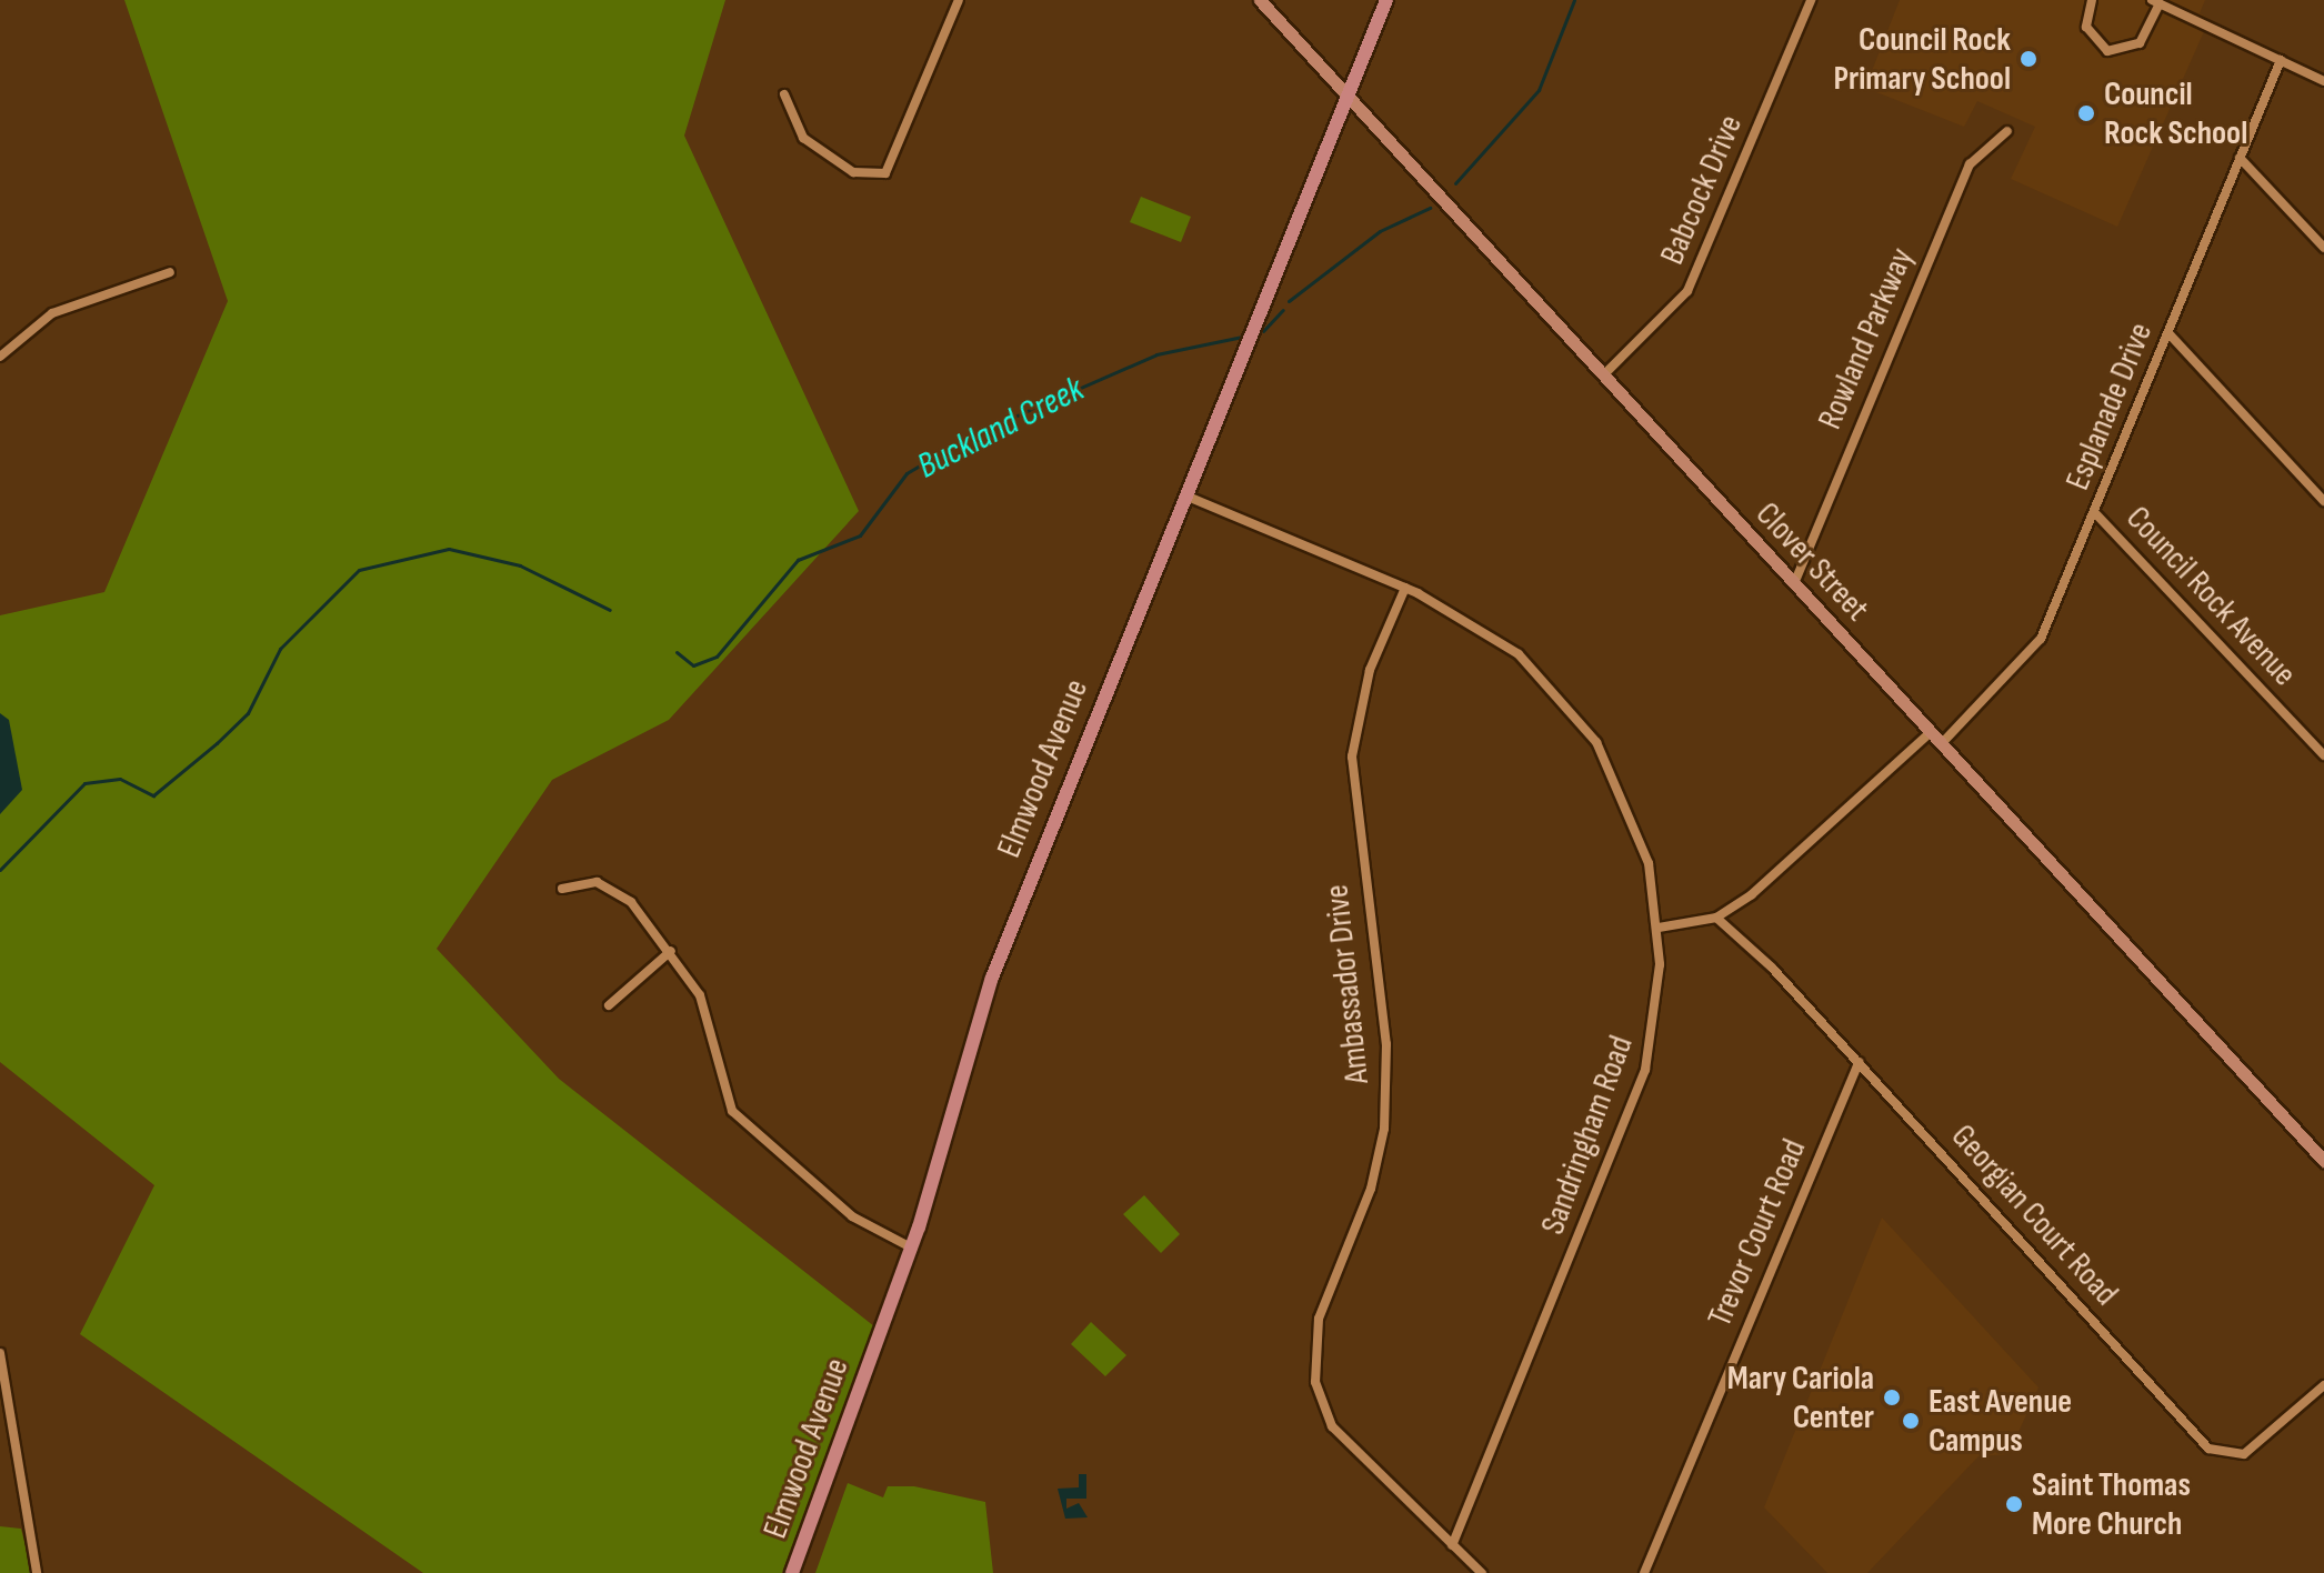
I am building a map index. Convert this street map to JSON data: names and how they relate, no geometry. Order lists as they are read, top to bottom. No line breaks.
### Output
{"streets":{"main road":["Clover Street","Elmwood Avenue"],"street":["Babcock Drive","Rowland Parkway","Esplanade Drive","Council Rock Avenue","Ambassador Drive","Sandringham Road","Georgian Court Road","Trevor Court Road"]},"crossings":[["Babcock Drive","Clover Street"],["Rowland Parkway","Clover Street"],["Esplanade Drive","Clover Street"],["Esplanade Drive","Council Rock Avenue"],["Clover Street","Elmwood Avenue"],["Elmwood Avenue","Sandringham Road"],["Ambassador Drive","Sandringham Road"],["Georgian Court Road","Trevor Court Road"]],"water":["Buckland Creek"],"places":["Council Rock Primary School","Council Rock School","Mary Cariola Center","East Avenue Campus","Saint Thomas More Church"]}
